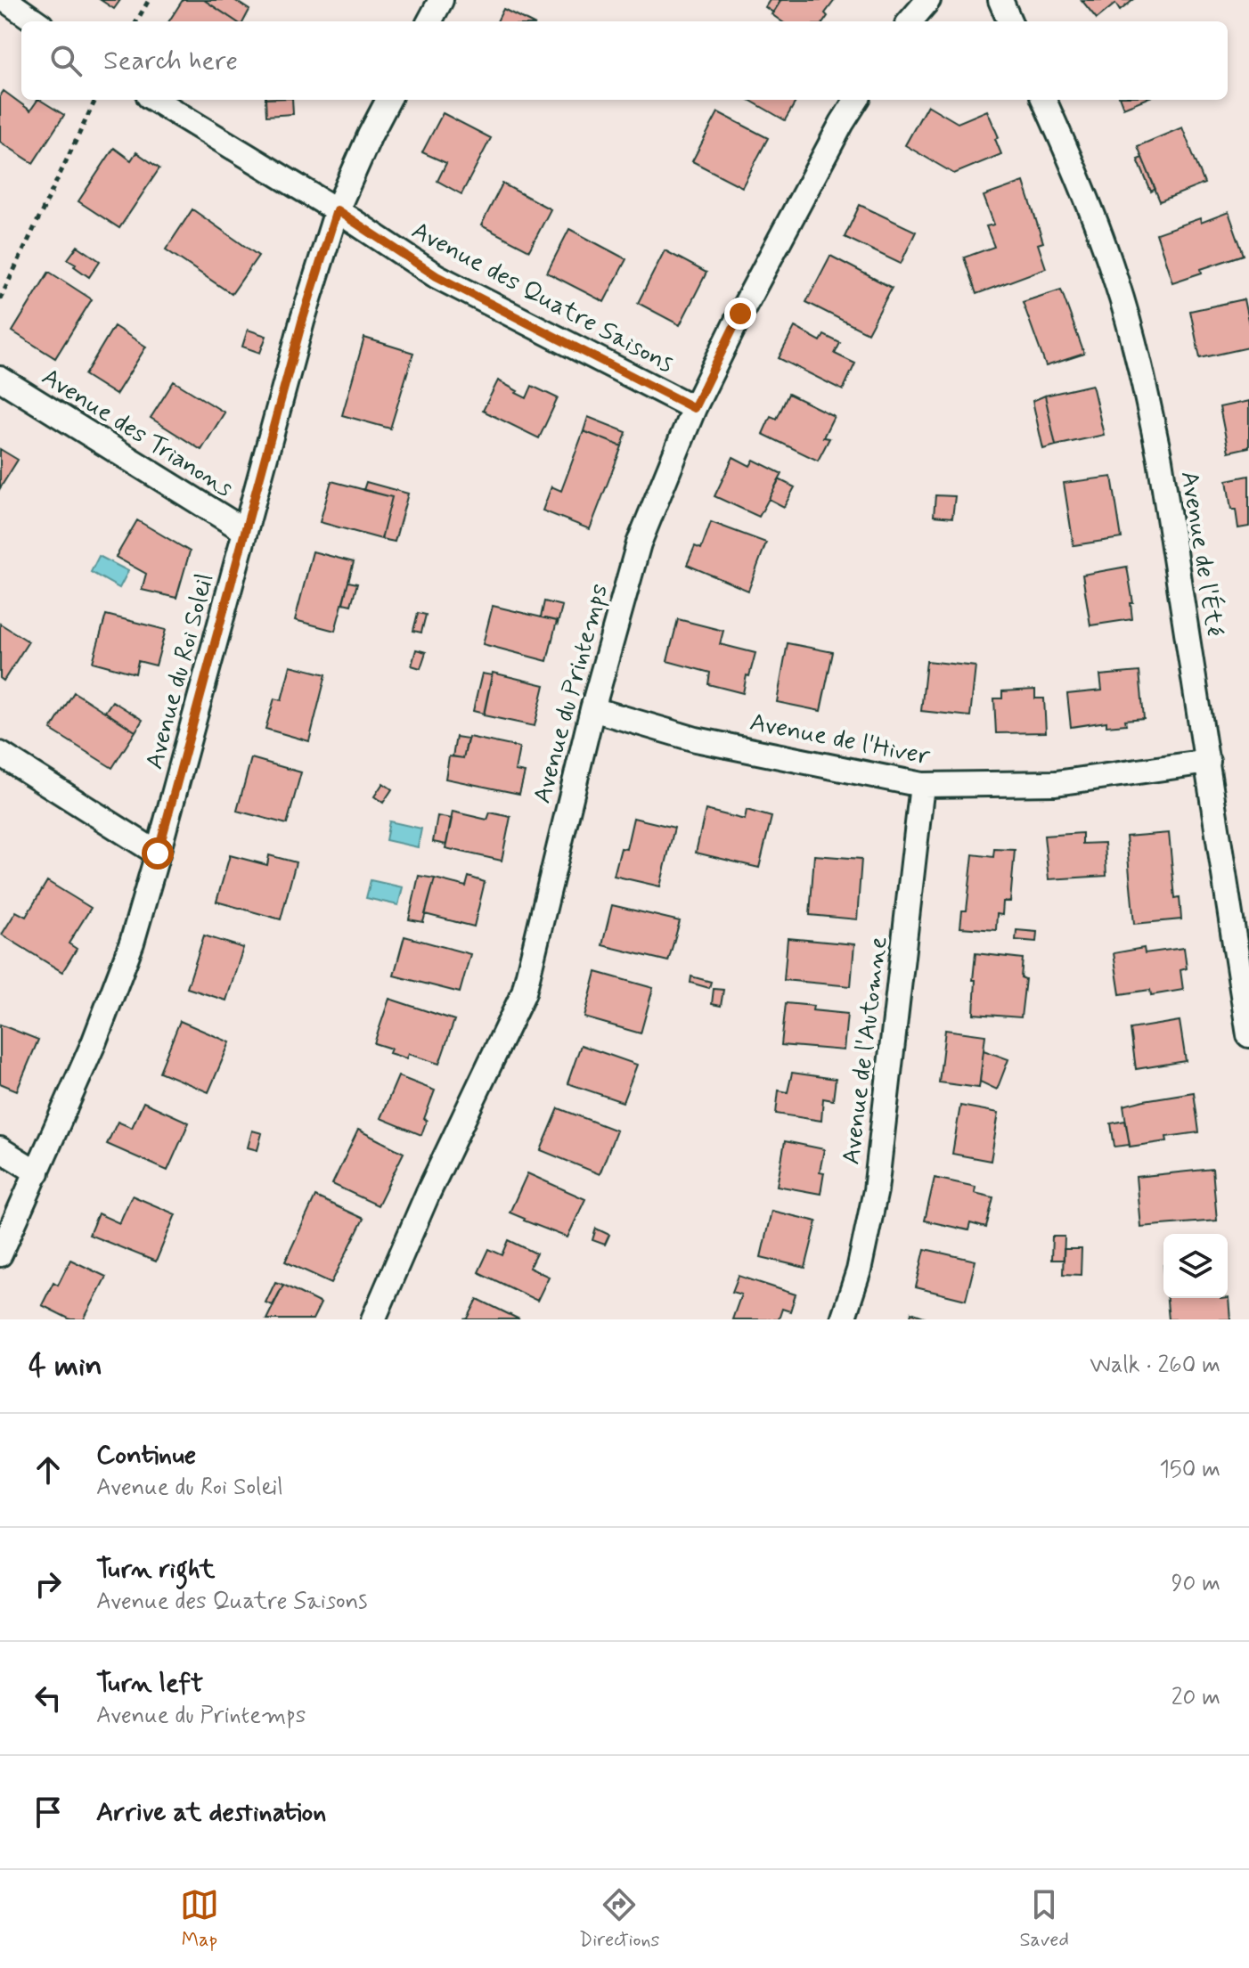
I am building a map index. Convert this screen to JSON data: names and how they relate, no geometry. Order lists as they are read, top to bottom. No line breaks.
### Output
{"streets":{"street":["Avenue des Quatre Saisons","Avenue des Trianons","Avenue de l'Été","Avenue du Roi Soleil","Avenue du Printemps","Avenue de l'Hiver","Avenue de l'Automne"]},"crossings":[["Avenue des Quatre Saisons","Avenue du Roi Soleil"],["Avenue des Quatre Saisons","Avenue du Printemps"],["Avenue des Trianons","Avenue du Roi Soleil"],["Avenue de l'Été","Avenue de l'Hiver"],["Avenue du Printemps","Avenue de l'Hiver"],["Avenue de l'Hiver","Avenue de l'Automne"]],"page":{"search":"Search here","heading":["4 min","Walk · 260 m"],"list":[["Continue","Avenue du Roi Soleil","150 m"],["Turn right","Avenue des Quatre Saisons","90 m"],["Turn left","Avenue du Printemps","20 m"],"Arrive at destination"],"nav":["Map","Directions","Saved"]}}
